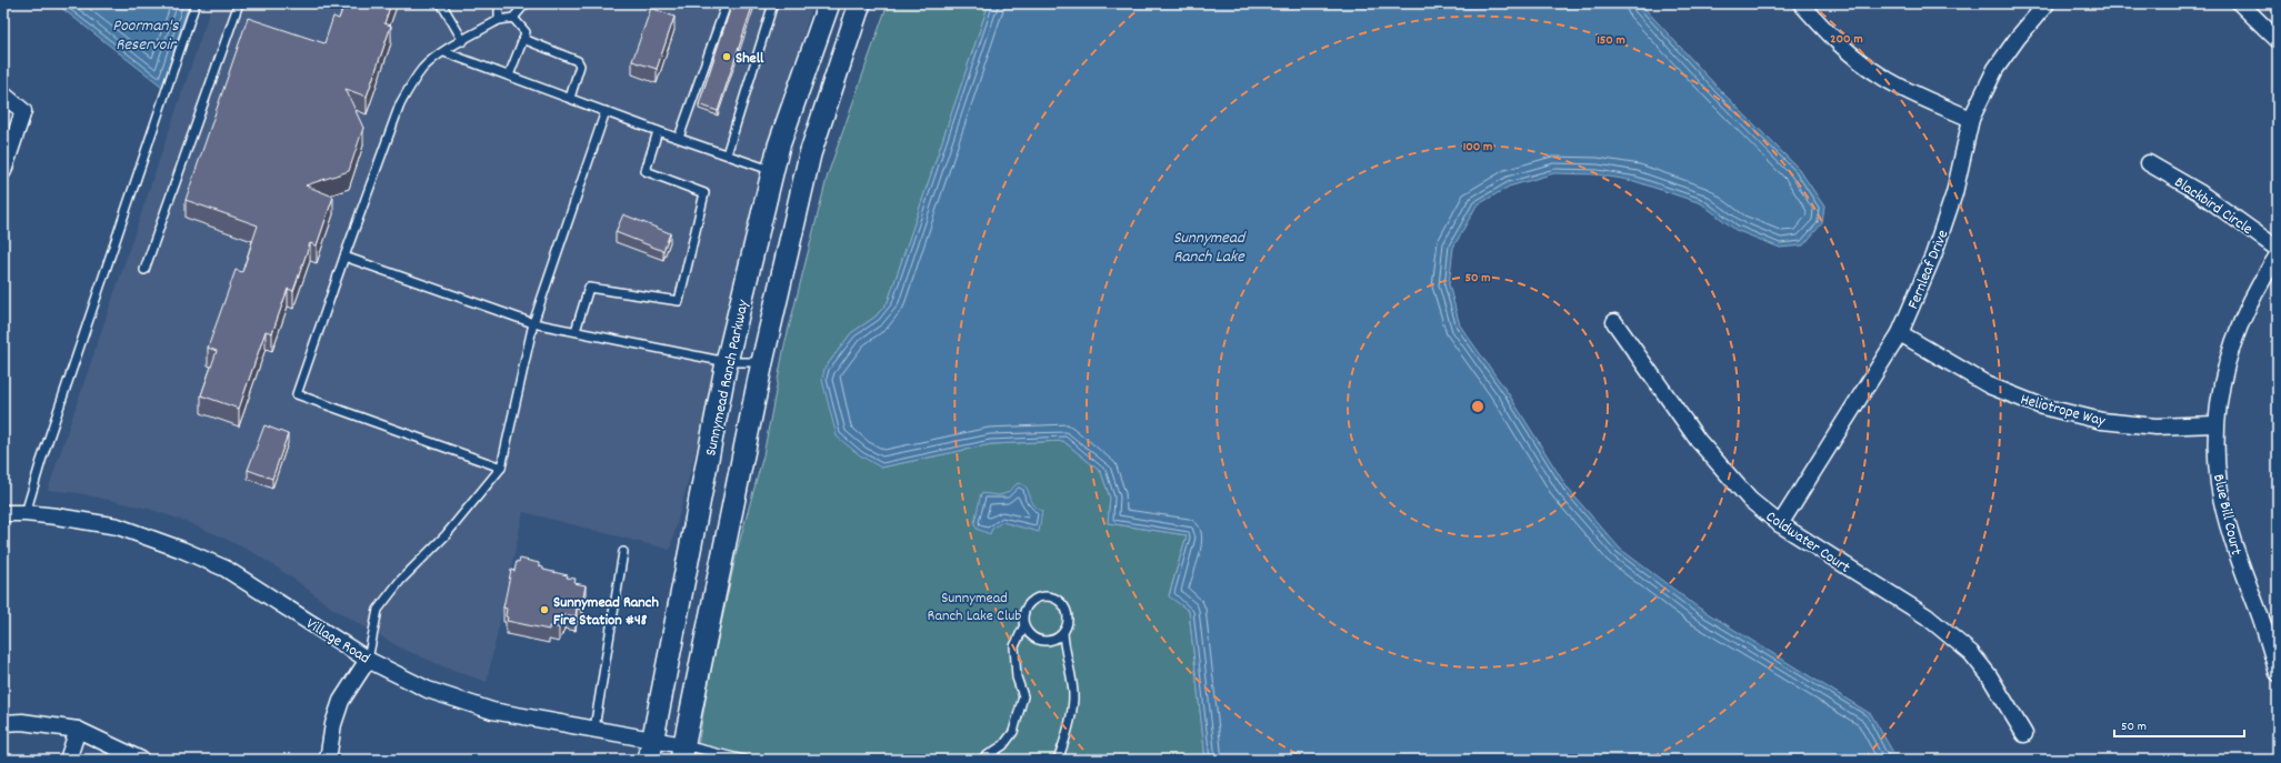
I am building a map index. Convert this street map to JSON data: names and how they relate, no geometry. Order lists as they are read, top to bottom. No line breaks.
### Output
{"streets":{"main road":["Sunnymead Ranch Parkway"],"street":["Blackbird Circle","Fernleaf Drive","Heliotrope Way","Blue Bill Court","Coldwater Court","Village Road"]},"crossings":[["Fernleaf Drive","Heliotrope Way"],["Fernleaf Drive","Coldwater Court"],["Sunnymead Ranch Parkway","Village Road"],["Heliotrope Way","Blue Bill Court"]],"water":["Poorman's Reservoir","Sunnymead Ranch Lake"],"parks":["Sunnymead Ranch Lake Club"],"places":["Shell","Sunnymead Ranch Fire Station #48"],"scale_bar":"50 m","rings":["200 m","150 m","100 m","50 m"]}
